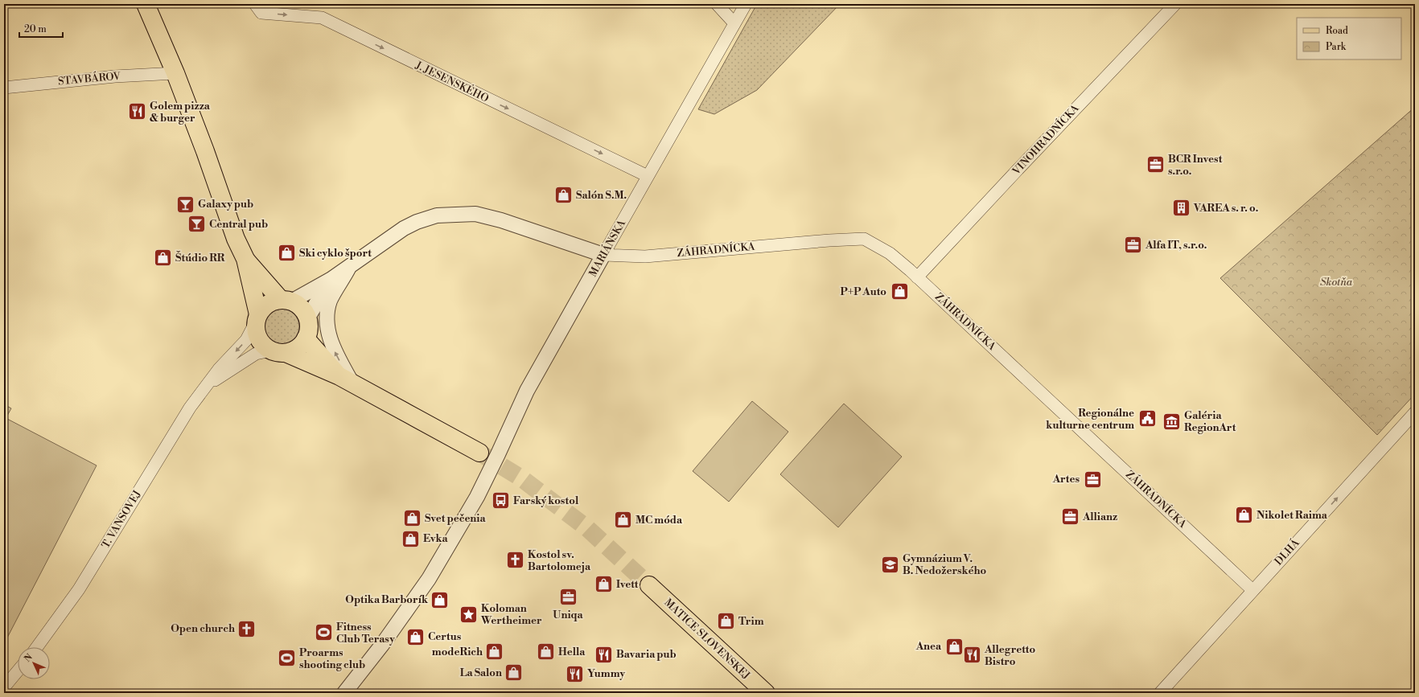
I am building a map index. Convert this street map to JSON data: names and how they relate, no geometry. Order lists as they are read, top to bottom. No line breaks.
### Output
{"streets":{"main road":["MATICE SLOVENSKEJ"],"street":["STAVBÁROV","J. JESENSKÉHO","VINOHRADNÍCKA","MARIÁNSKA","ZÁHRADNÍCKA","T. VANSOVEJ","DLHÁ"]},"crossings":[["J. JESENSKÉHO","MARIÁNSKA"],["VINOHRADNÍCKA","ZÁHRADNÍCKA"],["MARIÁNSKA","ZÁHRADNÍCKA"],["ZÁHRADNÍCKA","DLHÁ"]],"one_way":["J. JESENSKÉHO","DLHÁ"],"parks":["Skotňa"],"places":{"restaurant":["Golem pizza & burger","Bavaria pub","Allegretto Bistro","Yummy"],"office":["BCR Invest s.r.o.","Alfa IT, s.r.o.","Artes","Allianz","Uniqa"],"shop":["Salón S.M.","Ski cyklo šport","Štúdio RR","P+P Auto","Nikolet Raima","Svet pečenia","MC móda","Evka","Ivett","Optika Barborík","Trim","Certus","Anea","modeRich","Hella","La Salon"],"bar":["Galaxy pub","Central pub"],"building":["VAREA s. r. o."],"public building":["Regionálne kulturne centrum"],"museum":["Galéria RegionArt"],"bus stop":["Farský kostol"],"church":["Kostol sv. Bartolomeja","Open church"],"school or university":["Gymnázium V. B. Nedožerského"],"place":["Koloman Wertheimer"],"sports":["Fitness Club Terasy","Proarms shooting club"]},"legend":["Road","Park"],"scale_bar":"20 m","north":"top left"}
